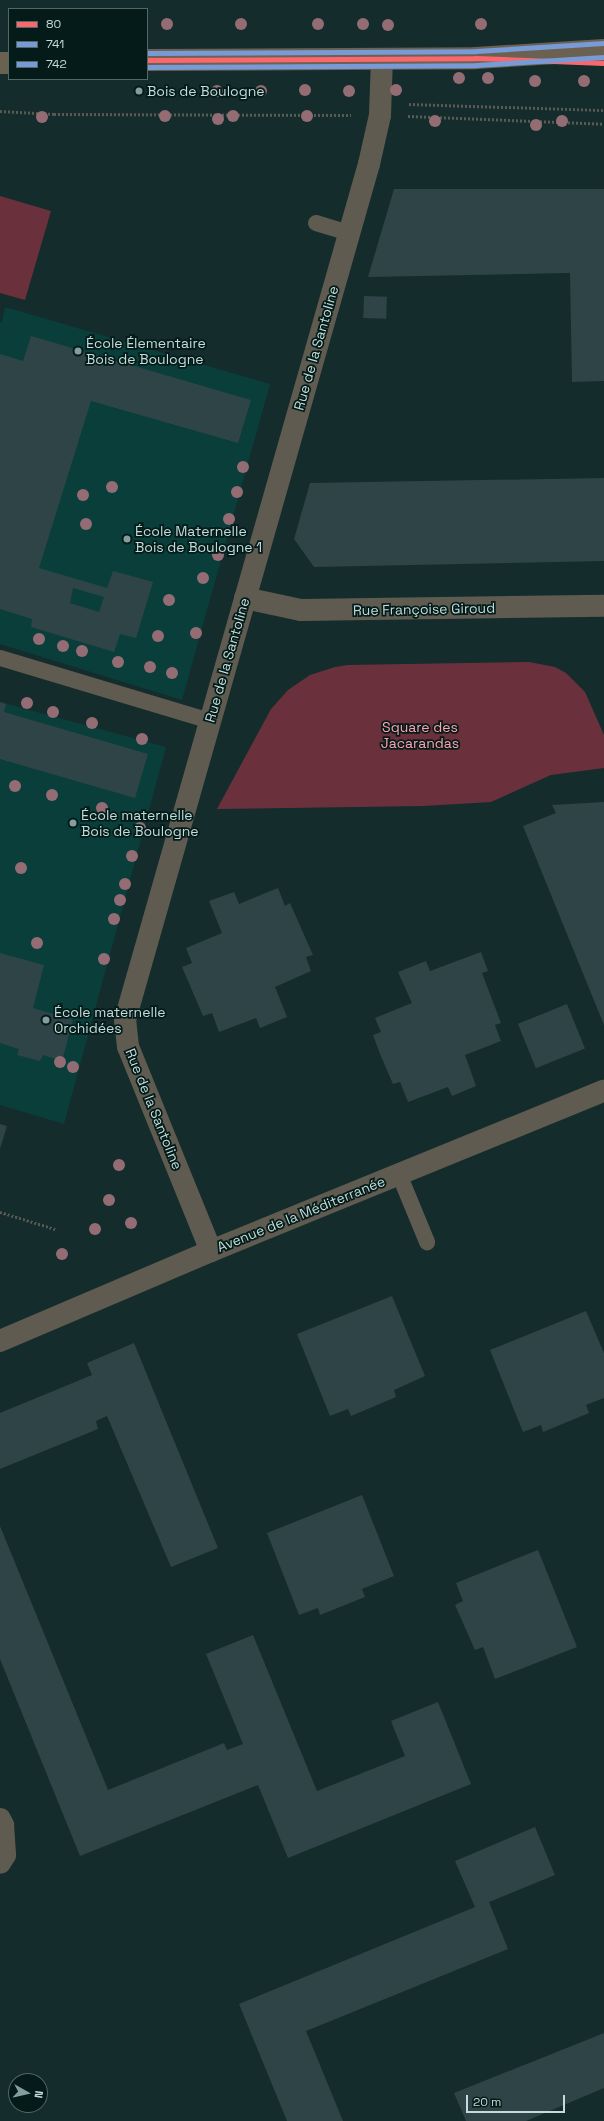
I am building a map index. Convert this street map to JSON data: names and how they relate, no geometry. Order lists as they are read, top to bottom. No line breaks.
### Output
{"streets":{"street":["Rue de la Santoline","Rue Françoise Giroud","Avenue de la Méditerranée"]},"crossings":[["Rue de la Santoline","Rue Françoise Giroud"],["Rue de la Santoline","Avenue de la Méditerranée"]],"parks":["Square des Jacarandas"],"places":["Bois de Boulogne","École Élementaire Bois de Boulogne","École Maternelle Bois de Boulogne 1","École maternelle Bois de Boulogne","École maternelle Orchidées"],"lines":["transit line 742","transit line 741","transit line 80"],"legend":["80","741","742"],"scale_bar":"20 m","north":"right"}
